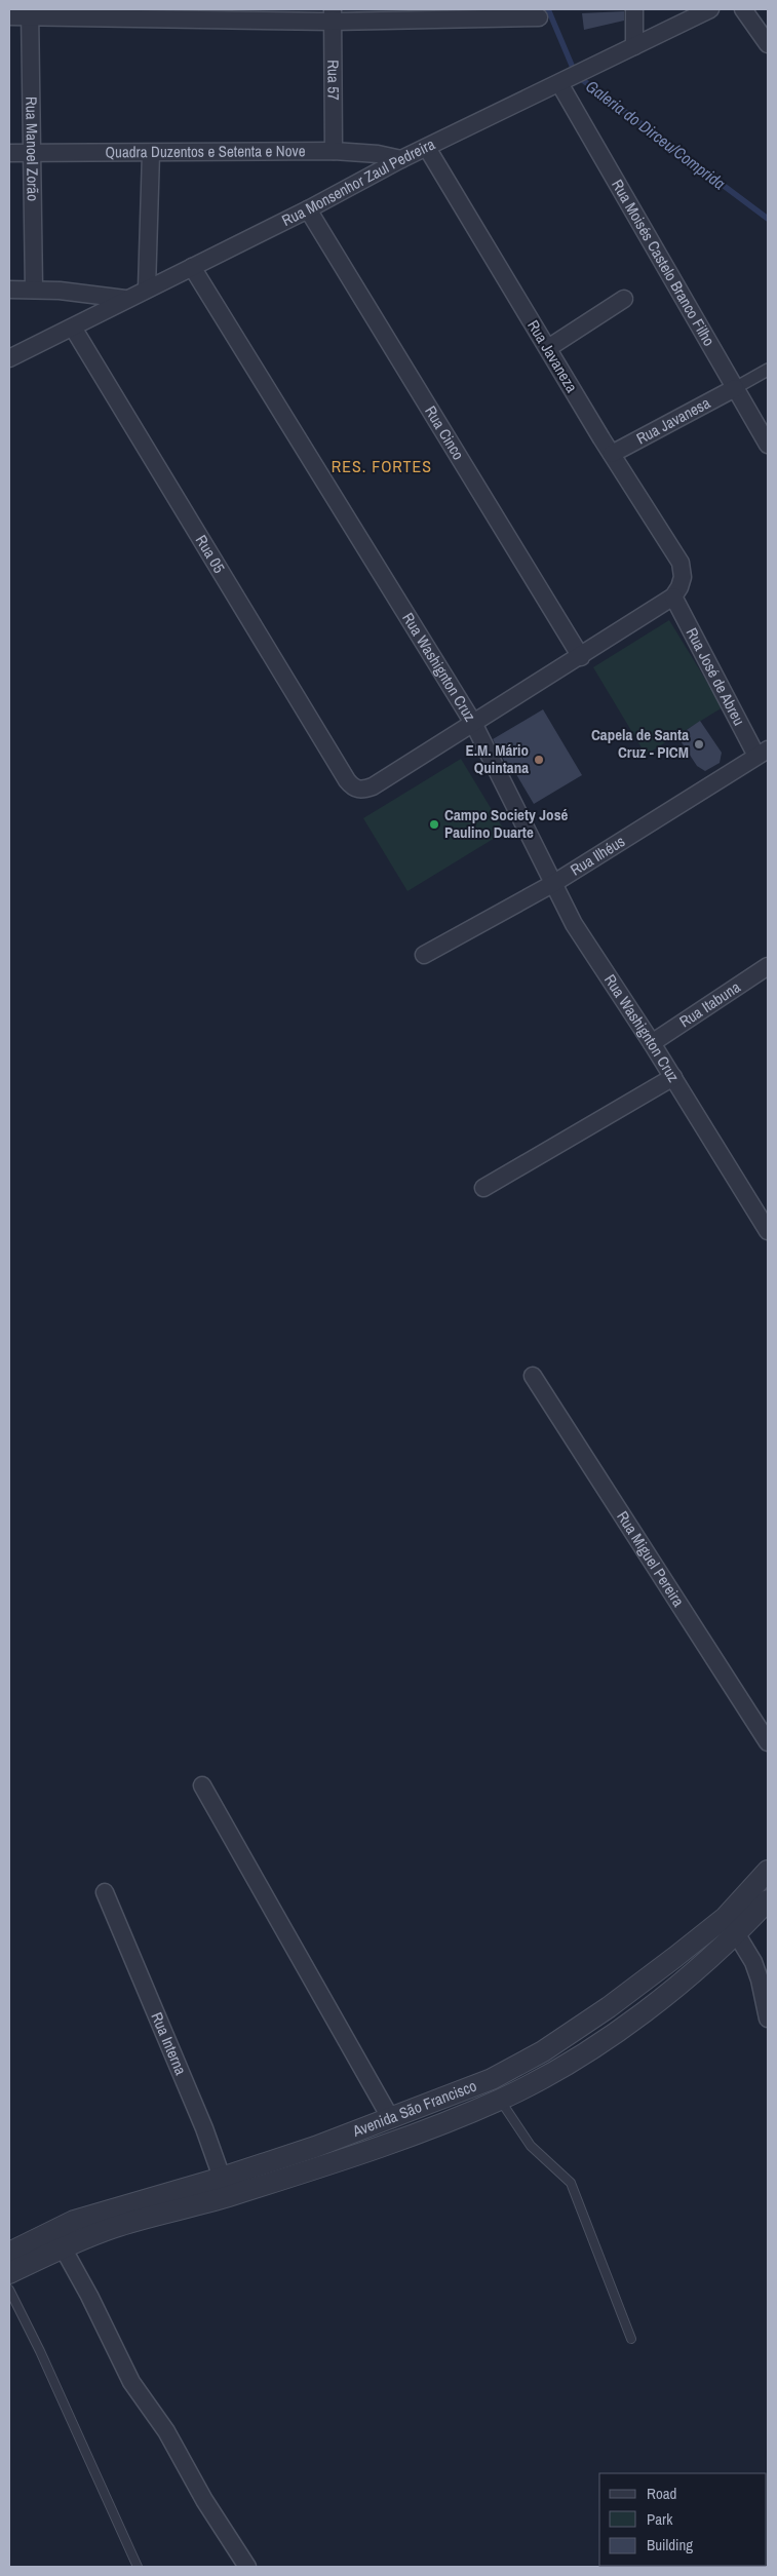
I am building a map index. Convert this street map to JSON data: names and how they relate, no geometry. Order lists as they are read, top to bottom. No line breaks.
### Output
{"streets":{"street":["Rua 57","Rua Manoel Zorão","Quadra Duzentos e Setenta e Nove","Rua Monsenhor Zaul Pedreira","Rua Moisés Castelo Branco Filho","Rua Javaneza","Rua Javanesa","Rua Cinco","Rua 05","Rua Washignton Cruz","Rua José de Abreu","Rua Ilhéus","Rua Itabuna","Rua Miguel Pereira","Rua Interna","Avenida São Francisco"]},"crossings":[["Rua 57","Quadra Duzentos e Setenta e Nove"],["Rua Manoel Zorão","Quadra Duzentos e Setenta e Nove"],["Quadra Duzentos e Setenta e Nove","Rua Monsenhor Zaul Pedreira"],["Rua Monsenhor Zaul Pedreira","Rua Moisés Castelo Branco Filho"],["Rua Monsenhor Zaul Pedreira","Rua Javaneza"],["Rua Monsenhor Zaul Pedreira","Rua Cinco"],["Rua Monsenhor Zaul Pedreira","Rua 05"],["Rua Monsenhor Zaul Pedreira","Rua Washignton Cruz"],["Rua Moisés Castelo Branco Filho","Rua Javanesa"],["Rua Javaneza","Rua Javanesa"],["Rua Javaneza","Rua José de Abreu"],["Rua 05","Rua Washignton Cruz"],["Rua Washignton Cruz","Rua Ilhéus"],["Rua Washignton Cruz","Rua Itabuna"],["Rua José de Abreu","Rua Ilhéus"],["Rua Interna","Avenida São Francisco"]],"districts":["RES. FORTES"],"water":["Galeria do Dirceu/Comprida"],"places":["Capela de Santa Cruz - PICM","E.M. Mário Quintana","Campo Society José Paulino Duarte"],"legend":["Road","Park","Building"]}
